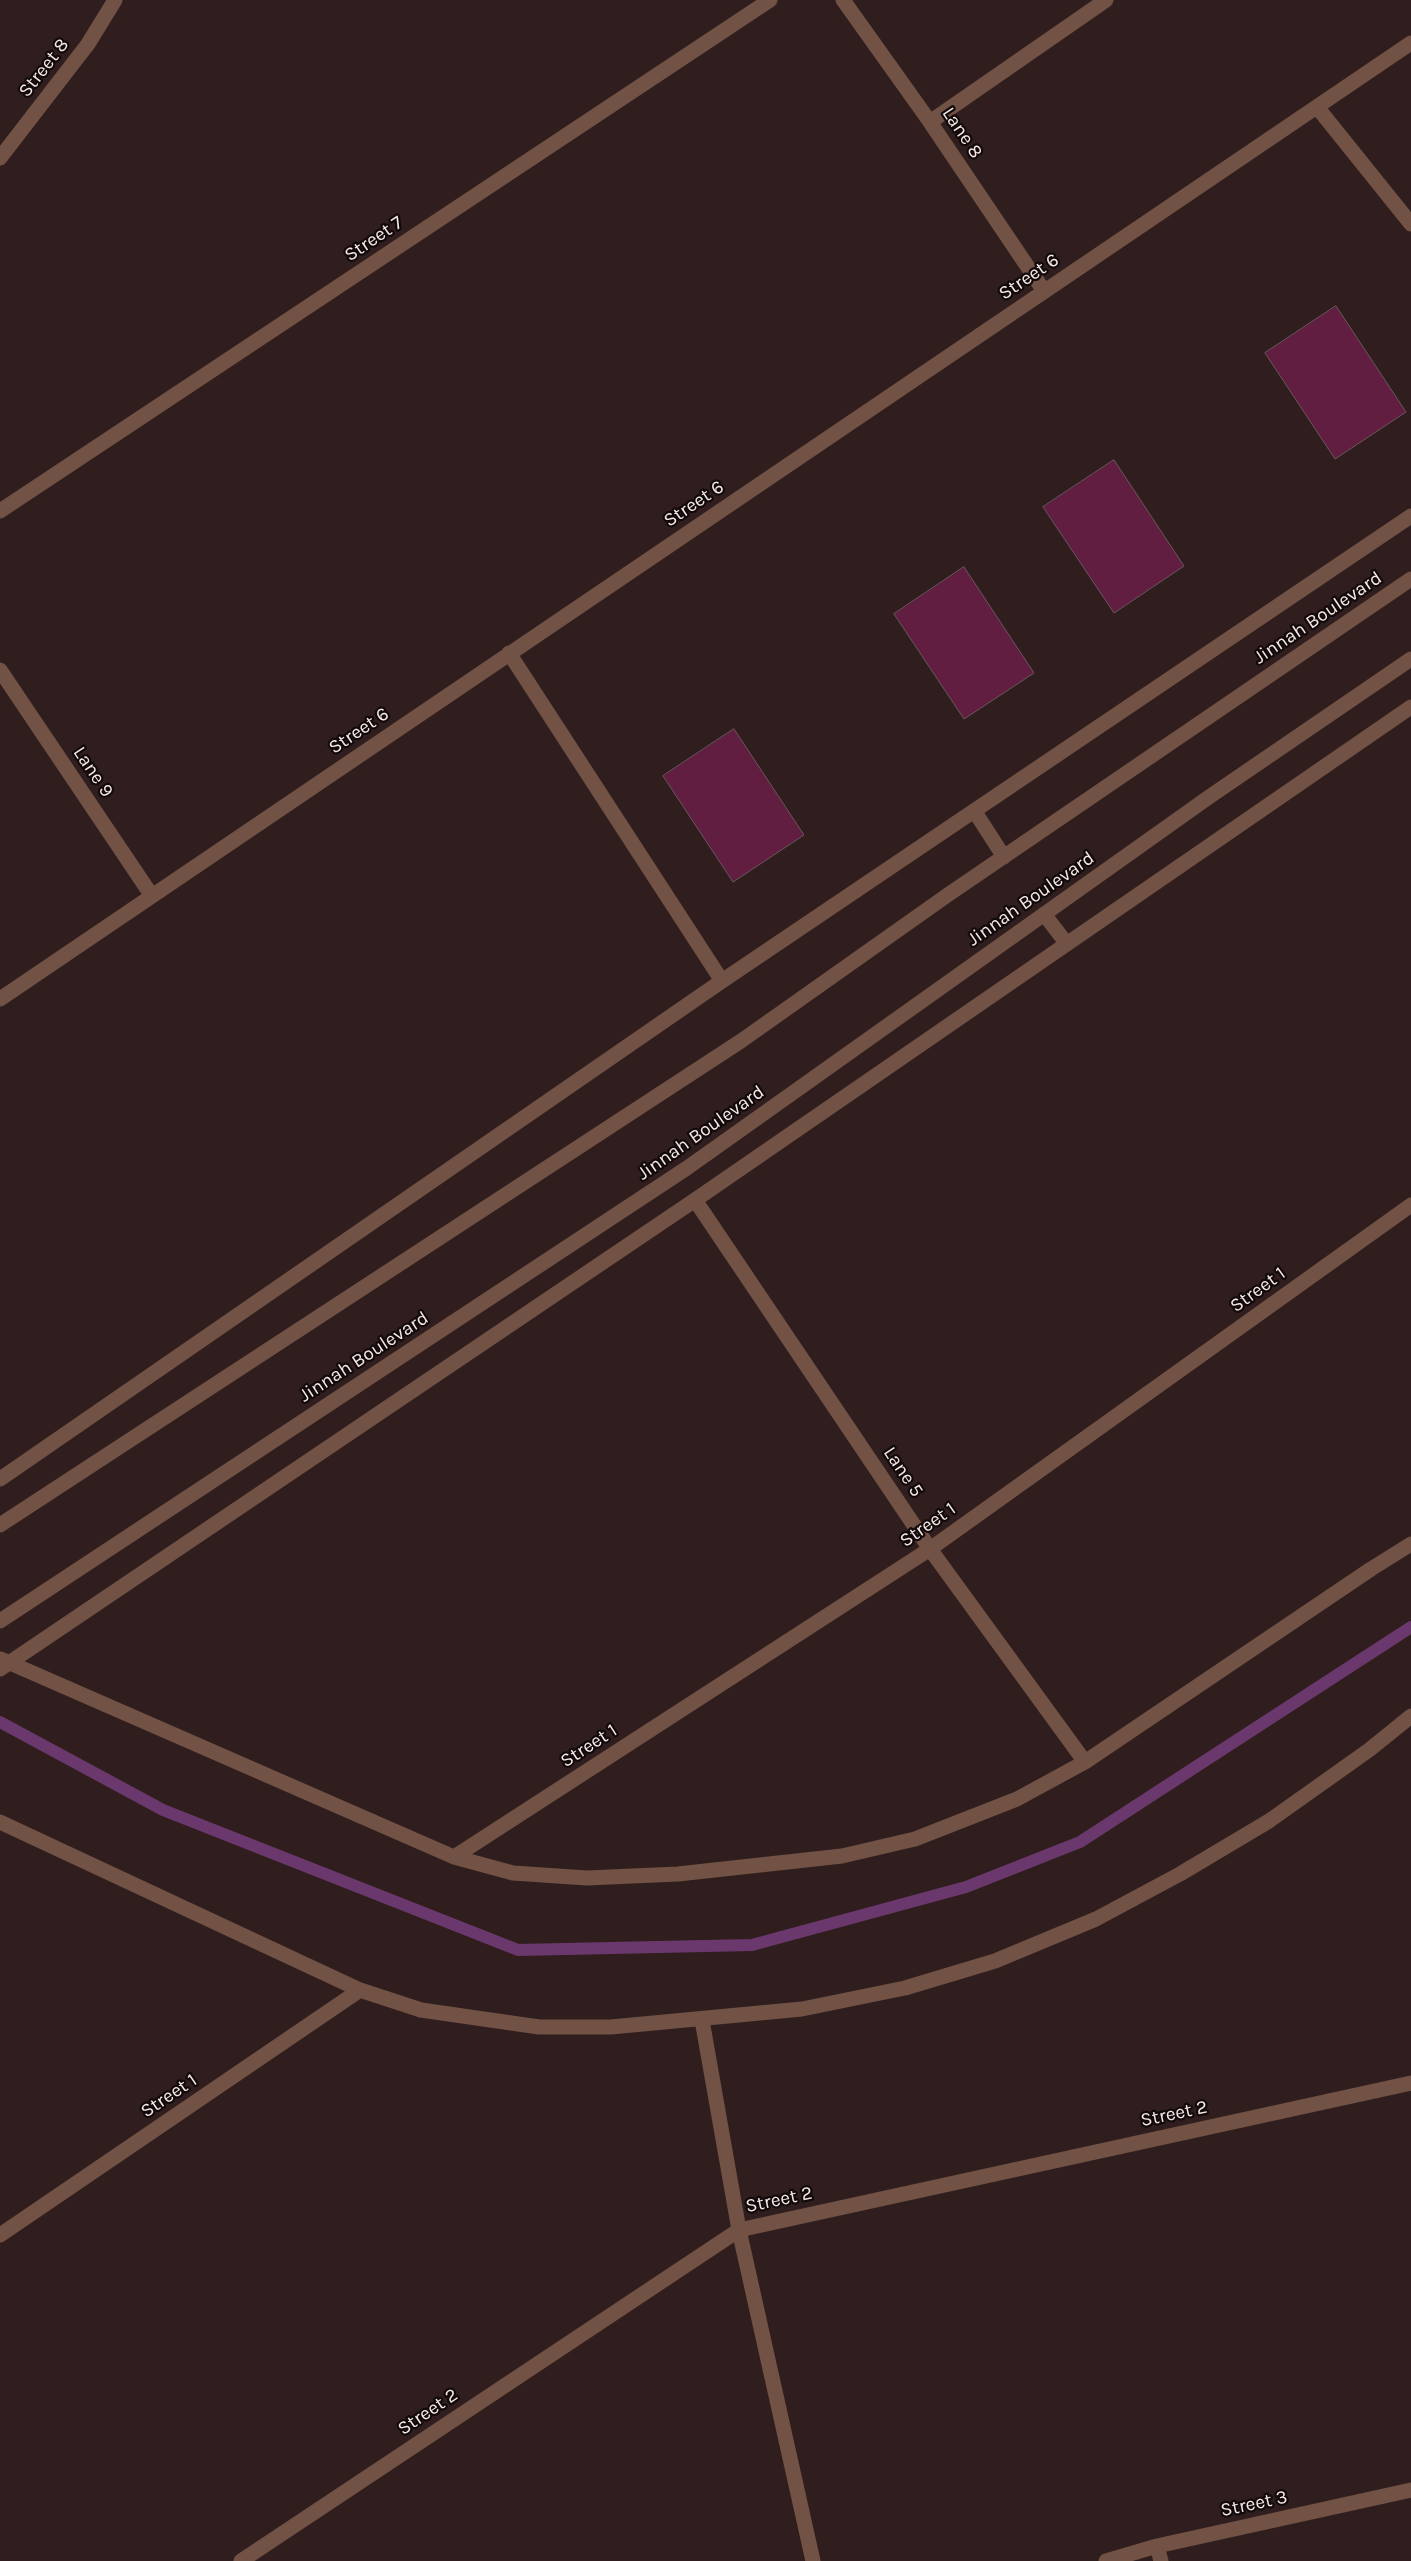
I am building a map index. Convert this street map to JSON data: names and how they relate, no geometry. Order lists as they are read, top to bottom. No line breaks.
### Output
{"streets":{"street":["Street 8","Lane 8","Street 7","Street 6","Jinnah Boulevard","Lane 9","Street 1","Lane 5","Street 2","Street 3"]},"crossings":[["Lane 8","Street 6"],["Street 6","Lane 9"],["Street 1","Lane 5"]]}
